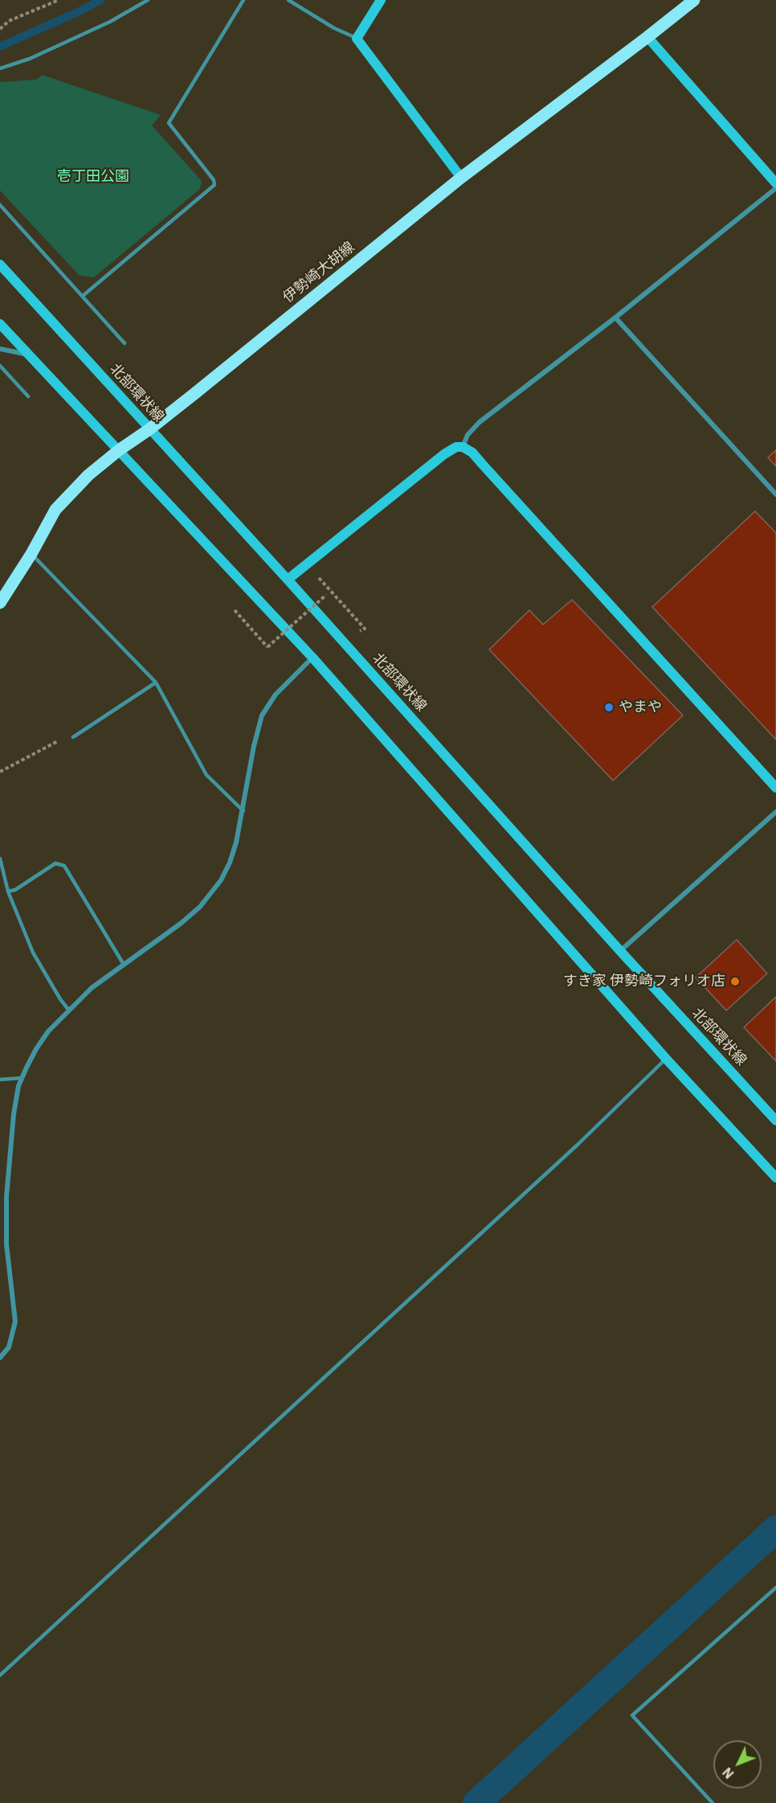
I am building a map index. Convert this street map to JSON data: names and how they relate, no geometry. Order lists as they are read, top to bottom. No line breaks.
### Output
{"streets":{"main road":["伊勢崎大胡線"],"street":["北部環状線"]},"crossings":[["伊勢崎大胡線","北部環状線"]],"parks":["壱丁田公園"],"places":["やまや","すき家 伊勢崎フォリオ店"],"north":"bottom left"}
